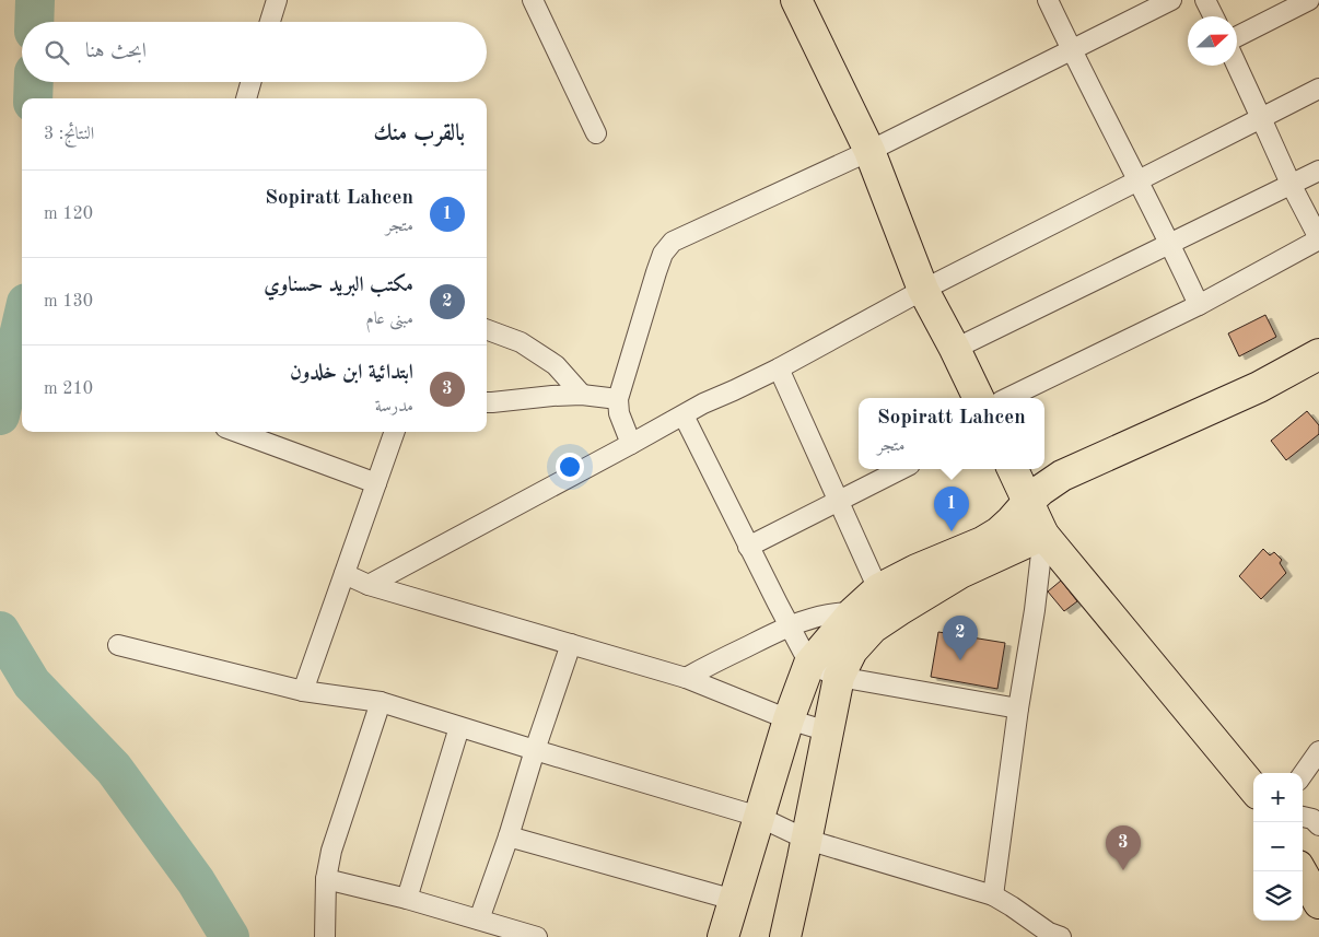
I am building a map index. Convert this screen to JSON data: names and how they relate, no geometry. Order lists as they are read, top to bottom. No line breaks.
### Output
{"north":"right","page":{"search":"ابحث هنا","heading":["بالقرب منك","النتائج: 3"],"list":[{"mark":"1","name":"Sopiratt Lahcen","note":"متجر","value":"120 m"},{"mark":"2","name":"مكتب البريد حسناوي","note":"مبنى عام","value":"130 m"},{"mark":"3","name":"ابتدائية ابن خلدون","note":"مدرسة","value":"210 m"}],"popup":["Sopiratt Lahcen","متجر"],"pins":["1","2","3"],"map_buttons":["+","−"]}}
